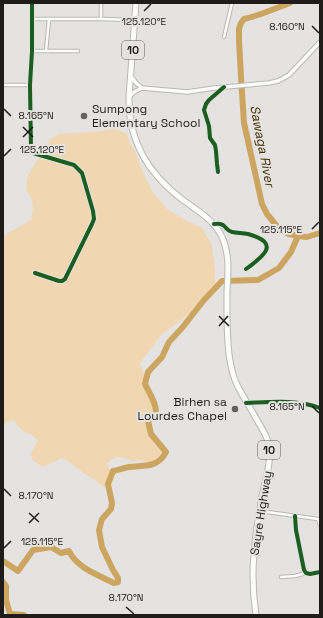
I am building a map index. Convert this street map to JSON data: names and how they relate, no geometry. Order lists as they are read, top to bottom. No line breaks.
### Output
{"streets":{"highway":["10","Sayre Highway"]},"crossings":[["10","Sayre Highway"]],"water":["Sawaga River"],"places":["Sumpong Elementary School","Birhen sa Lourdes Chapel"],"coordinates":["125.120°E","8.160°N","8.165°N","125.115°E","8.170°N"]}
